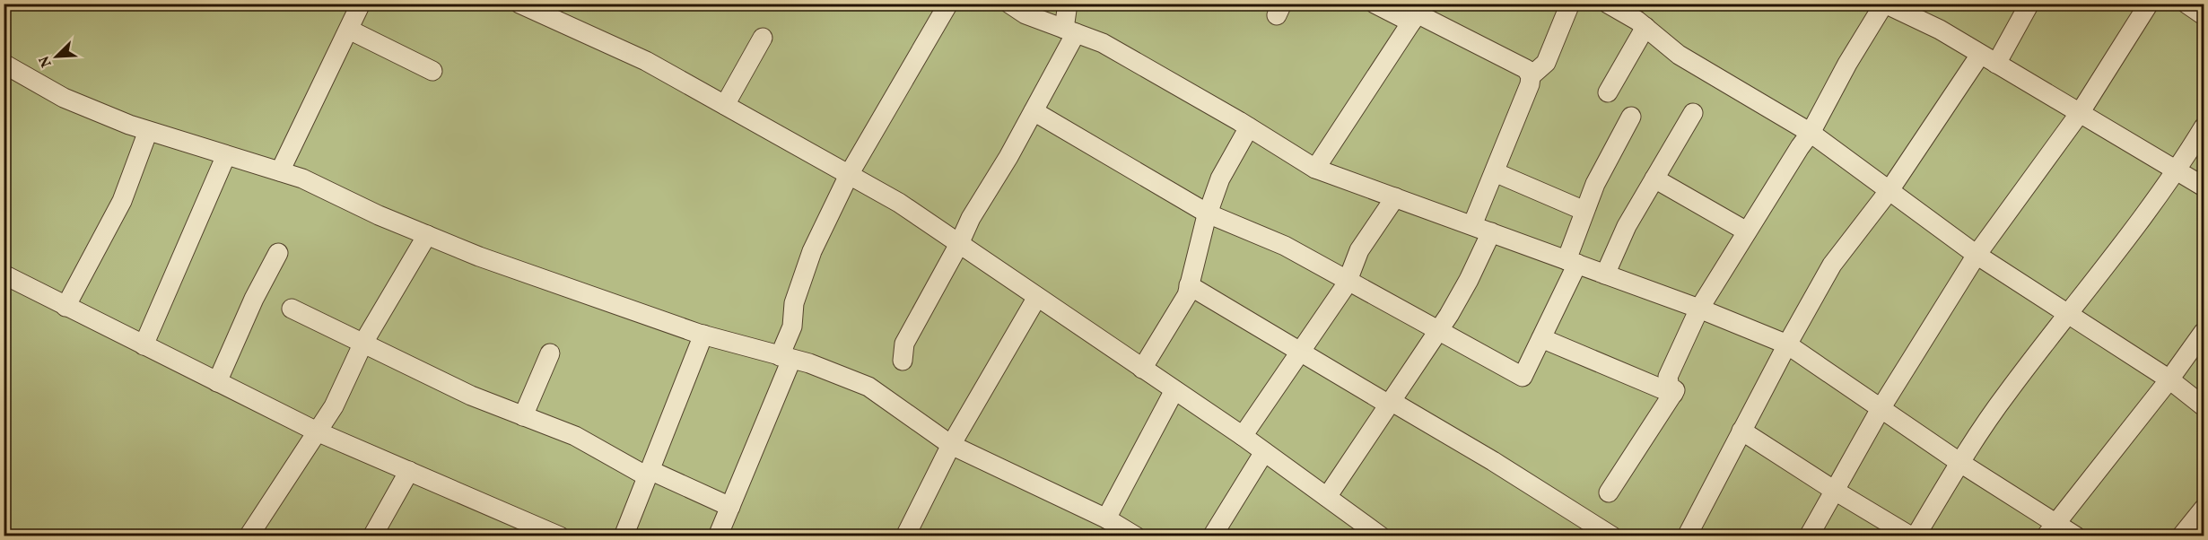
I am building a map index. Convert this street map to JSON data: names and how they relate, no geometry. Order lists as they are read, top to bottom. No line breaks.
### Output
{"north":"bottom left"}
